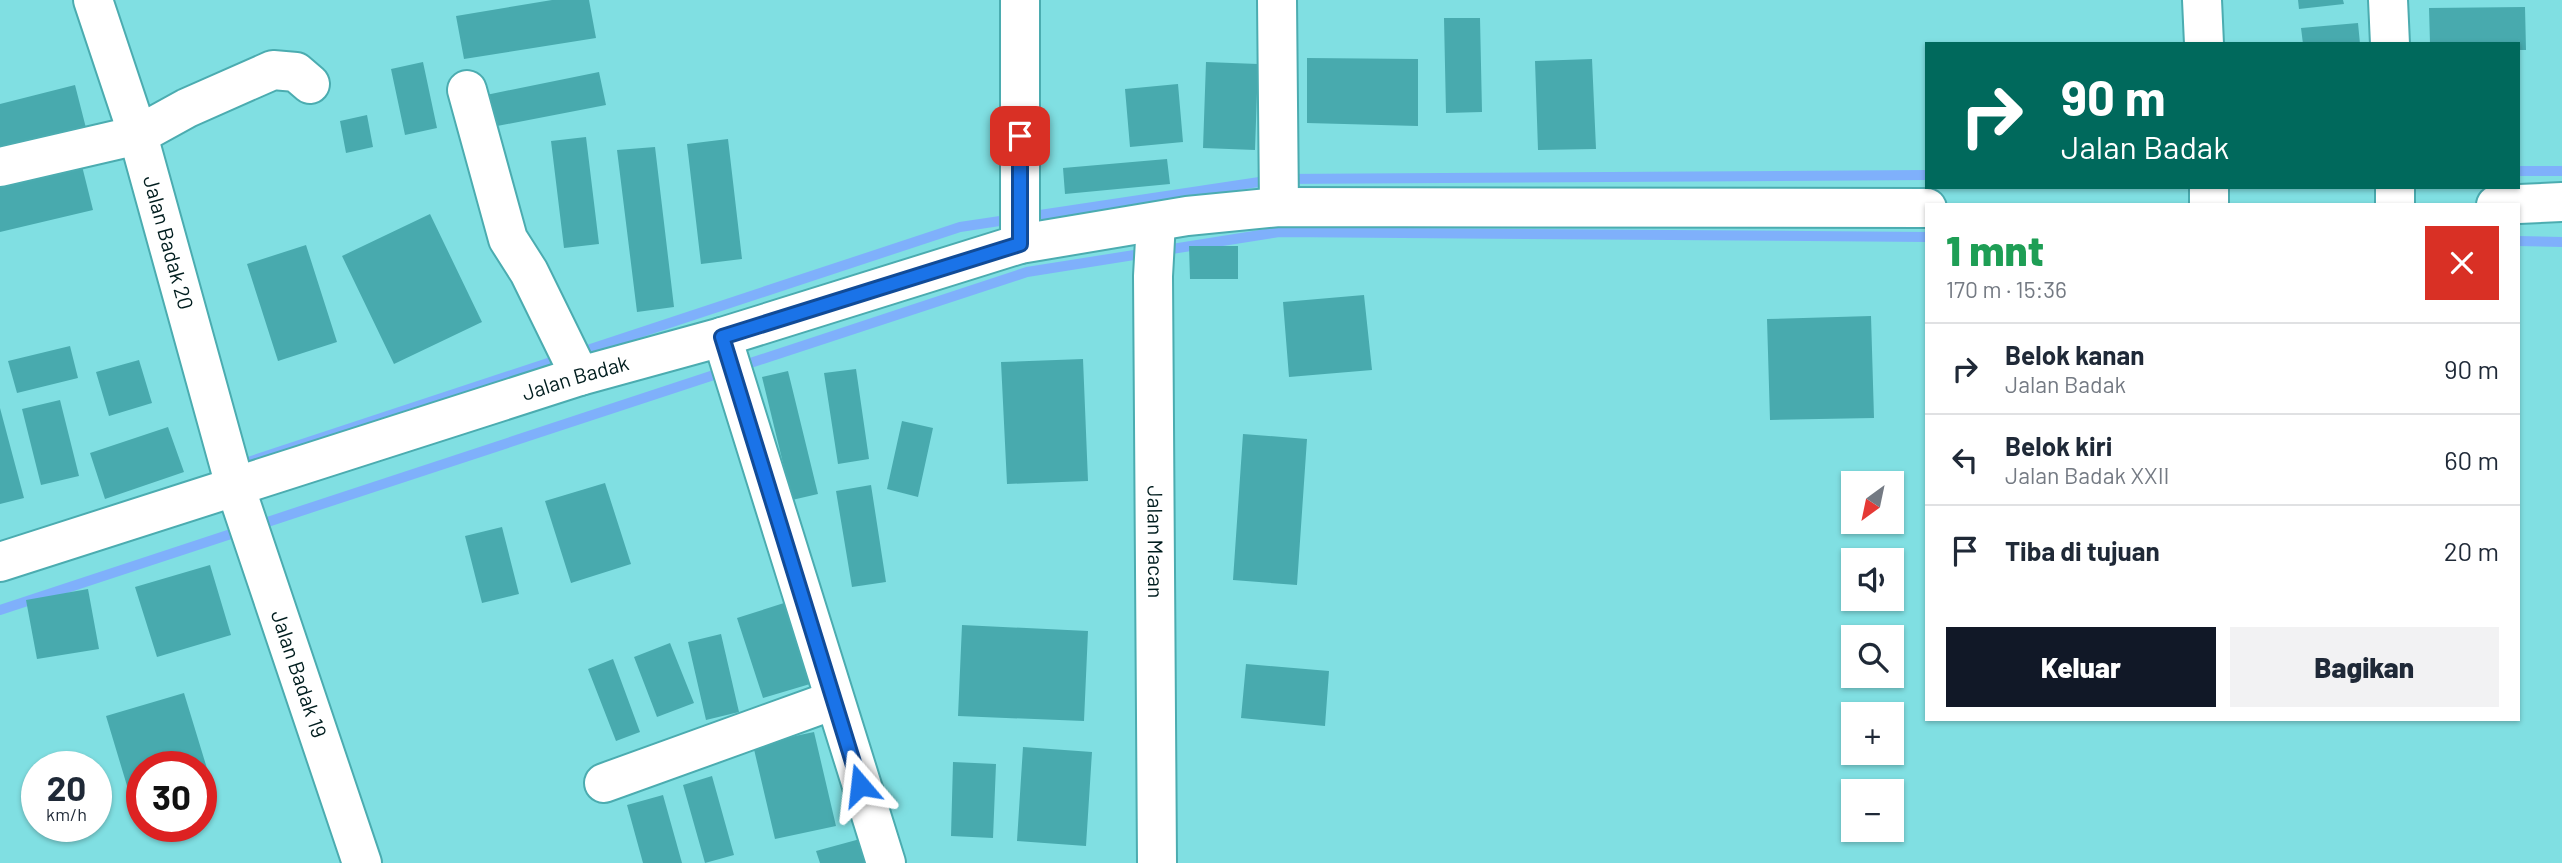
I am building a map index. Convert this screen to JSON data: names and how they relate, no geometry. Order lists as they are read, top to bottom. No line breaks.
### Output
{"streets":{"street":["Jalan Badak 20","Jalan Badak","Jalan Macan","Jalan Badak 19"]},"crossings":[["Jalan Badak 20","Jalan Badak"],["Jalan Badak 20","Jalan Badak 19"],["Jalan Badak","Jalan Macan"],["Jalan Badak","Jalan Badak 19"]],"north":"bottom left","page":{"turn":["90 m","Jalan Badak"],"heading":["1 mnt","170 m · 15:36"],"list":[{"name":"Belok kanan","note":"Jalan Badak","value":"90 m"},{"name":"Belok kiri","note":"Jalan Badak XXII","value":"60 m"},{"name":"Tiba di tujuan","value":"20 m"}],"map_buttons":["+","−"],"buttons":["Keluar","Bagikan"],"speed":"20 km/h","limit":"30"}}
